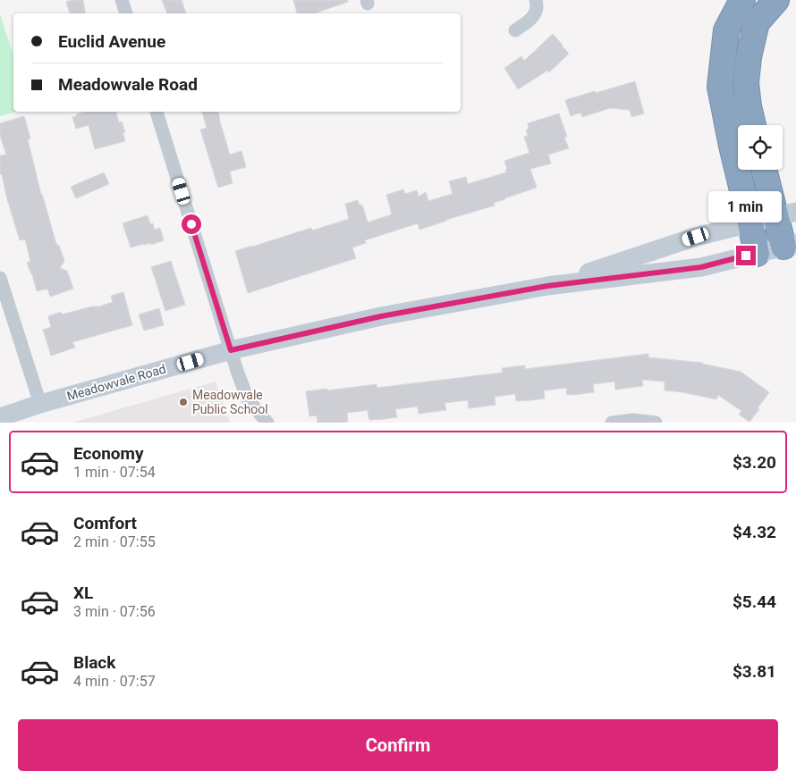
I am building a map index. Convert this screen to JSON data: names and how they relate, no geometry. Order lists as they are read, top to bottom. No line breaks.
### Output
{"streets":{"main road":["Meadowvale Road"]},"places":["Meadowvale Public School"],"page":{"banner":["Euclid Avenue","Meadowvale Road"],"bubble":"1 min","list":[{"name":"Economy","note":"1 min · 07:54","value":"$3.20"},{"name":"Comfort","note":"2 min · 07:55","value":"$4.32"},{"name":"XL","note":"3 min · 07:56","value":"$5.44"},{"name":"Black","note":"4 min · 07:57","value":"$3.81"}],"buttons":"Confirm"}}
